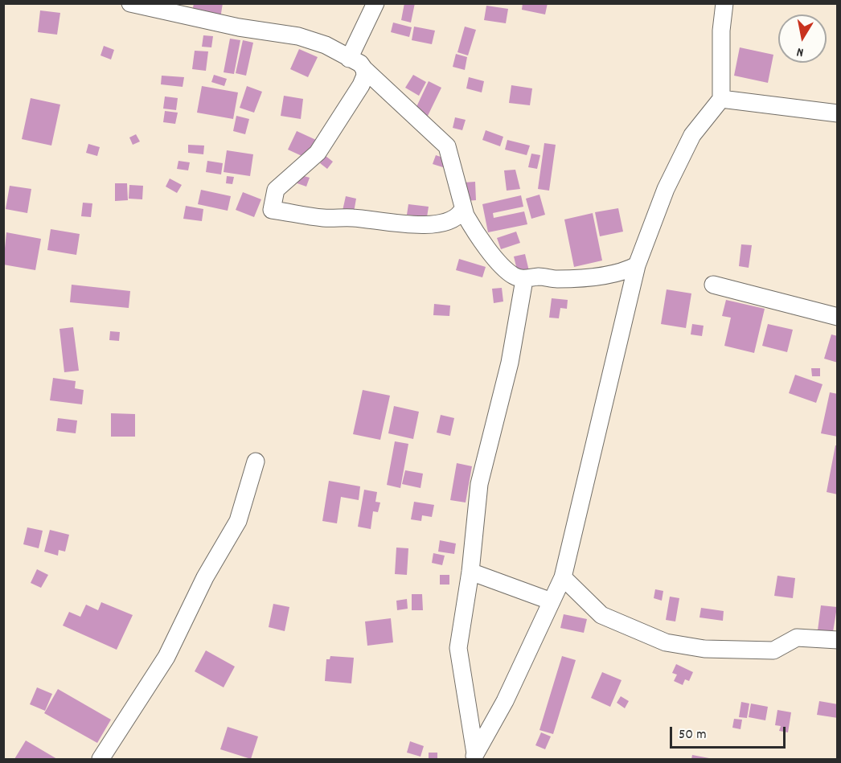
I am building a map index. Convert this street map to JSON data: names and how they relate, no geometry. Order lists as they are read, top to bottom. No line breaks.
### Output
{"scale_bar":"50 m","north":"bottom"}
